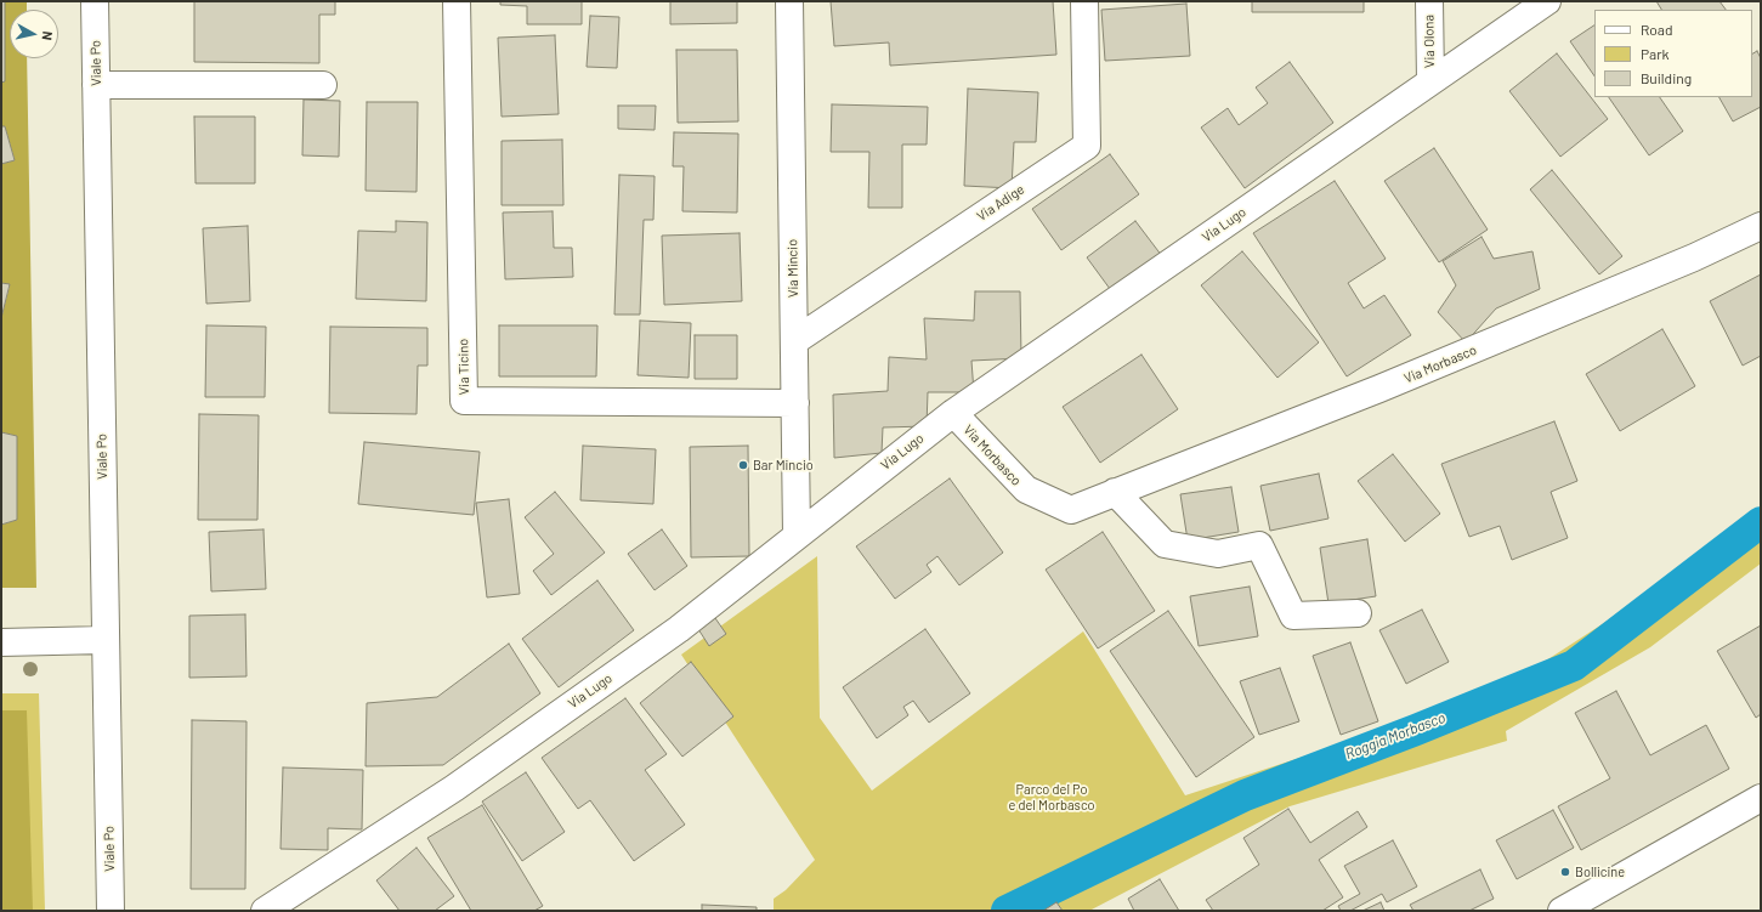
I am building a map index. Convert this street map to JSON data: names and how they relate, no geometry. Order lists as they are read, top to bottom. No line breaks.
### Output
{"streets":{"street":["Via Olona","Viale Po","Via Adige","Via Lugo","Via Mincio","Via Morbasco","Via Ticino"]},"crossings":[["Via Olona","Via Lugo"],["Via Adige","Via Mincio"],["Via Lugo","Via Mincio"],["Via Lugo","Via Morbasco"],["Via Mincio","Via Ticino"]],"water":["Roggia Morbasco"],"parks":["Parco del Po e del Morbasco"],"places":["Bar Mincio","Bollicine"],"legend":["Road","Park","Building"],"north":"right"}
